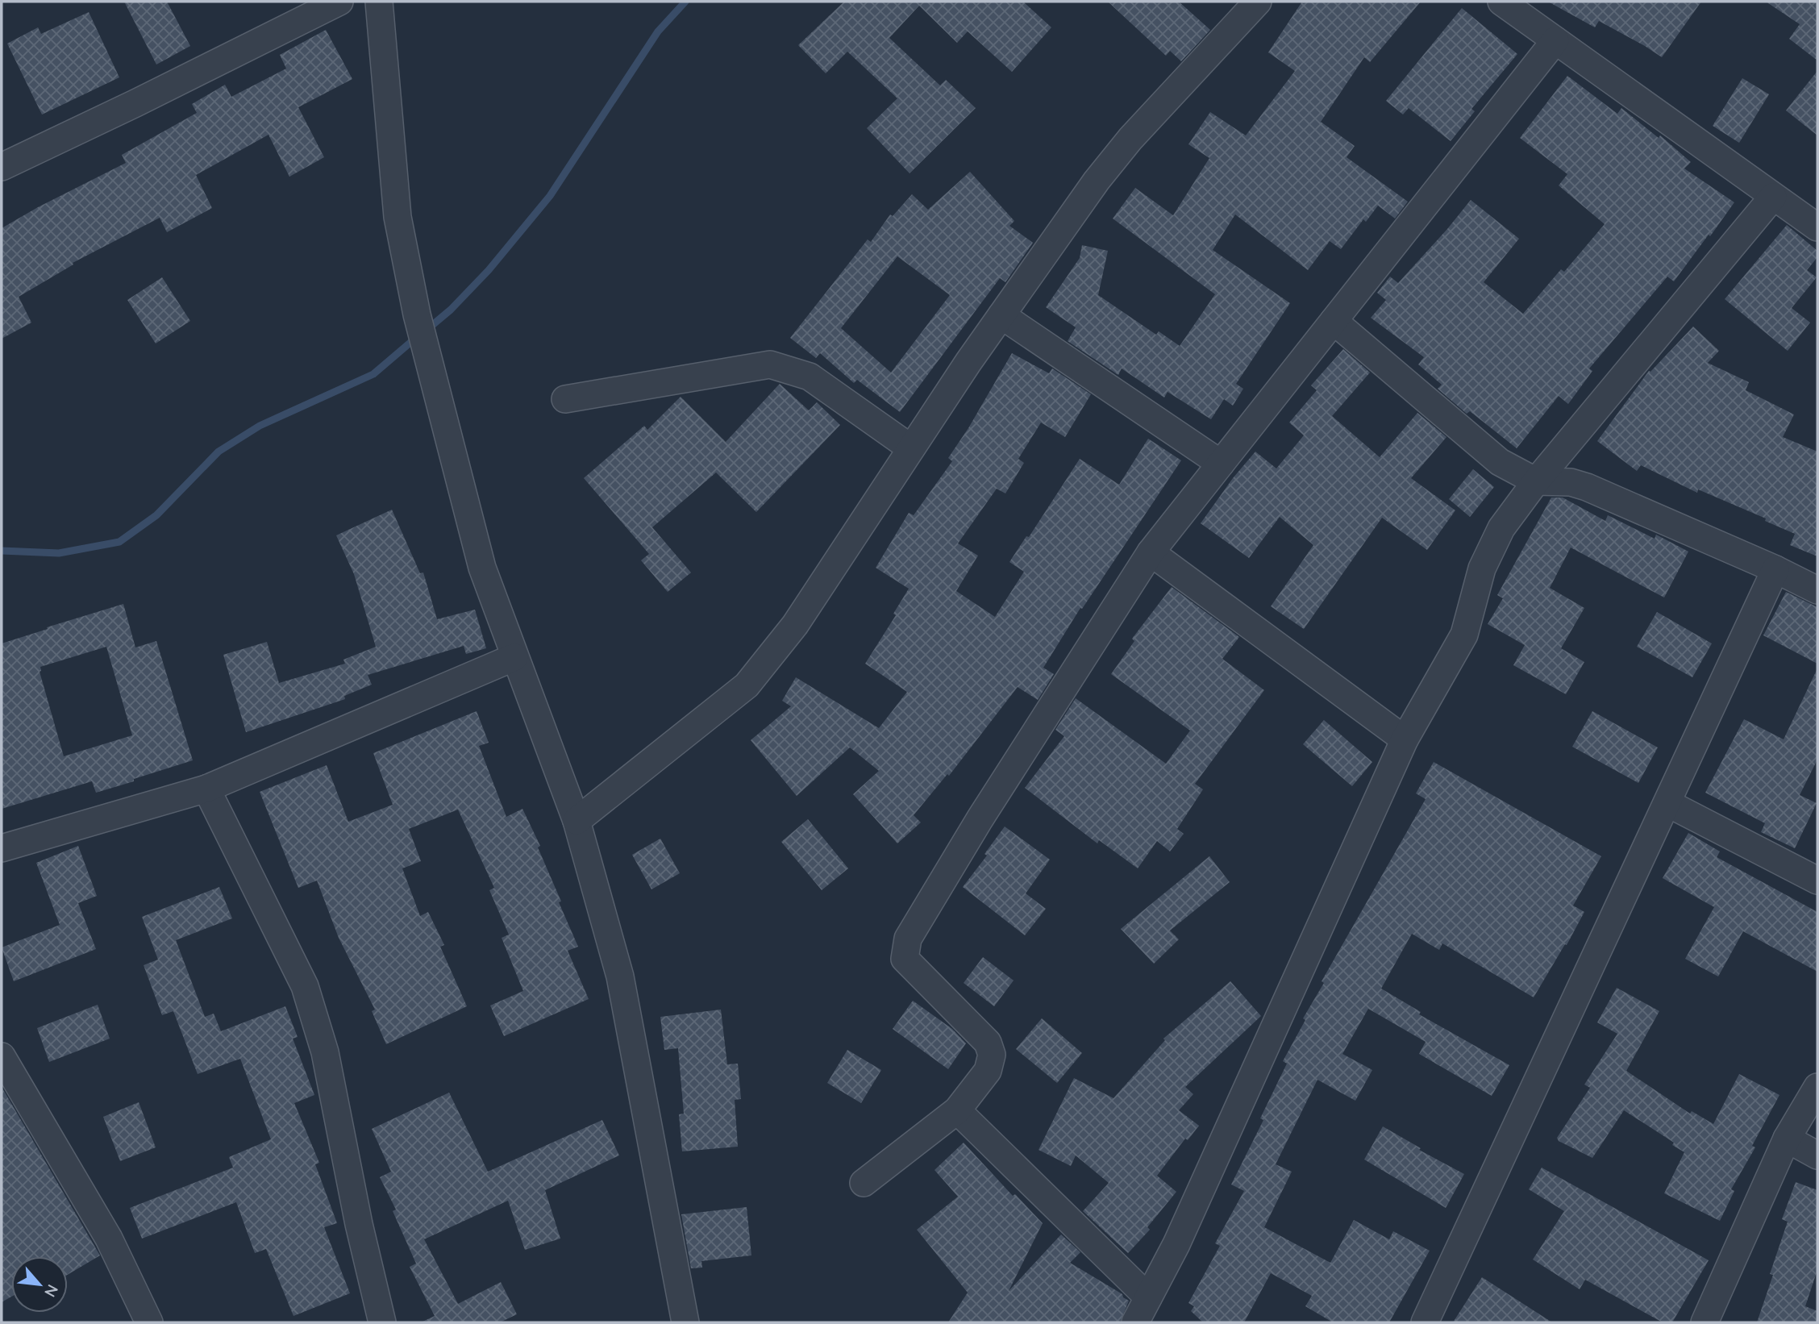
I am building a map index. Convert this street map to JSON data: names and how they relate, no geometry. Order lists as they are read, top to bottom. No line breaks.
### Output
{"north":"bottom right"}
